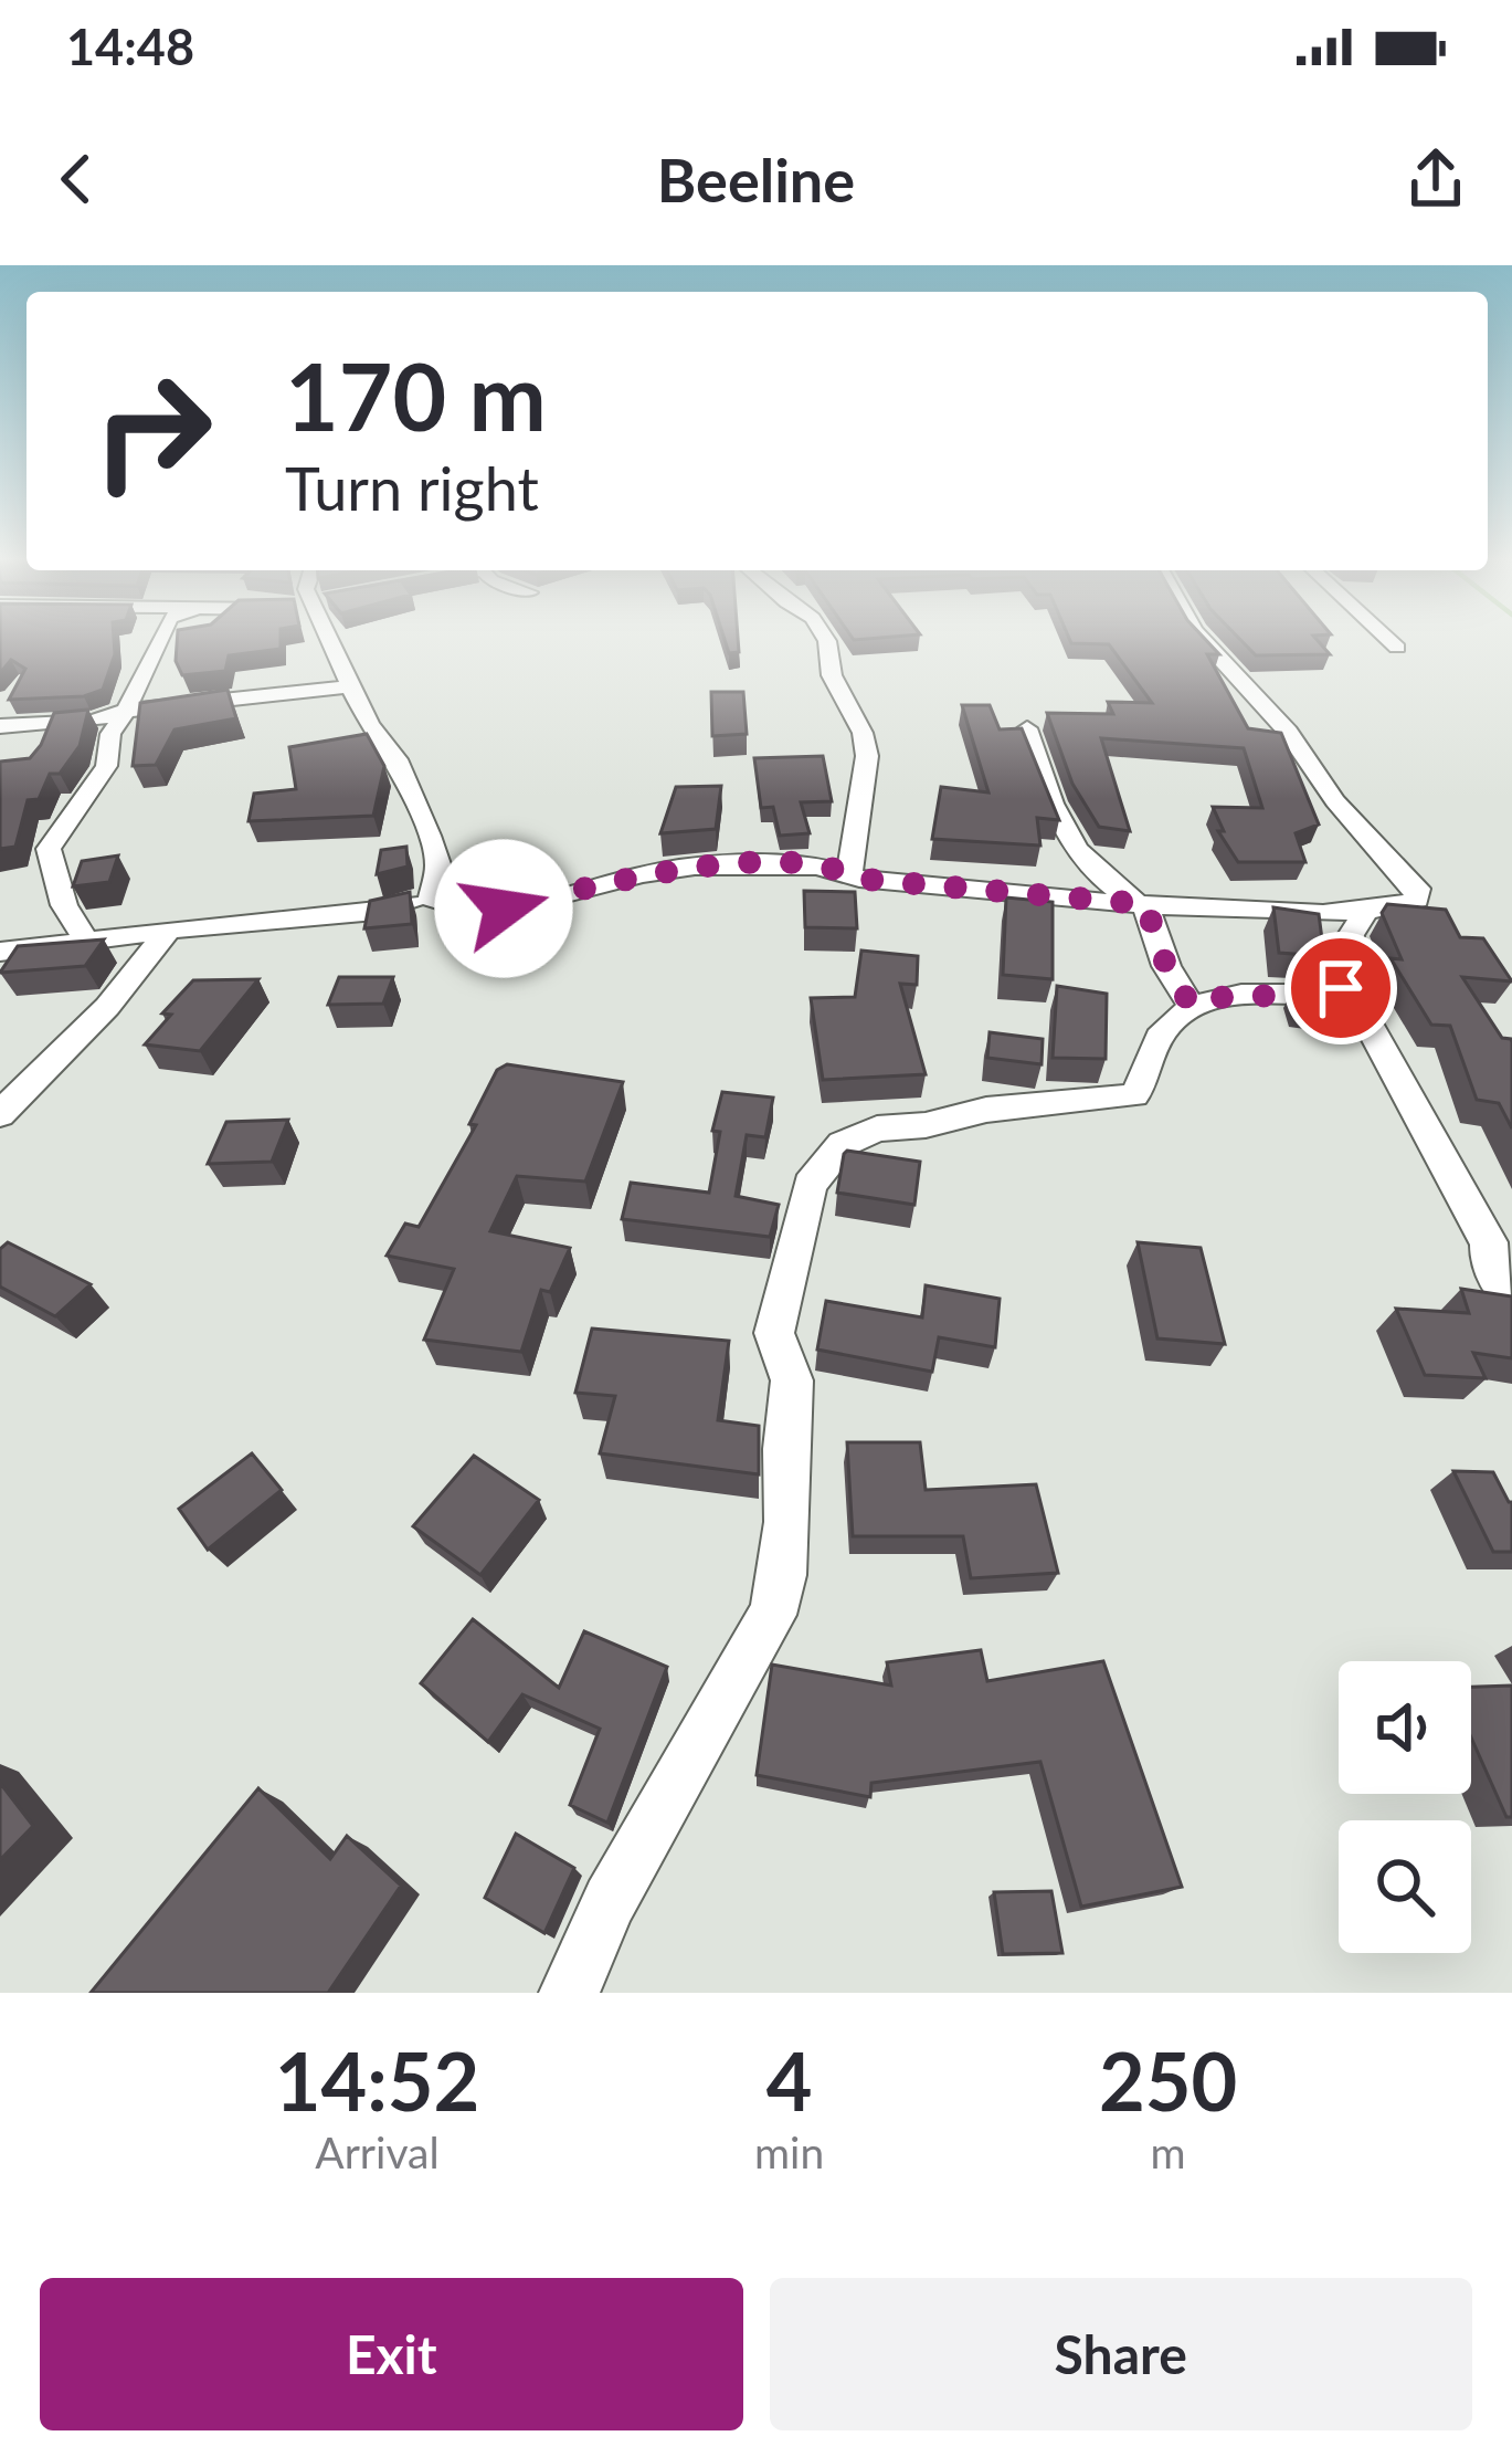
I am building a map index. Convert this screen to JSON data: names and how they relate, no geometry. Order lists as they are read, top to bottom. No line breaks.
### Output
{"page":{"status":"14:48","header":"Beeline","turn":["170 m","Turn right"],"eta":["14:52","Arrival","4","min","250","m"],"buttons":["Exit","Share"]}}
